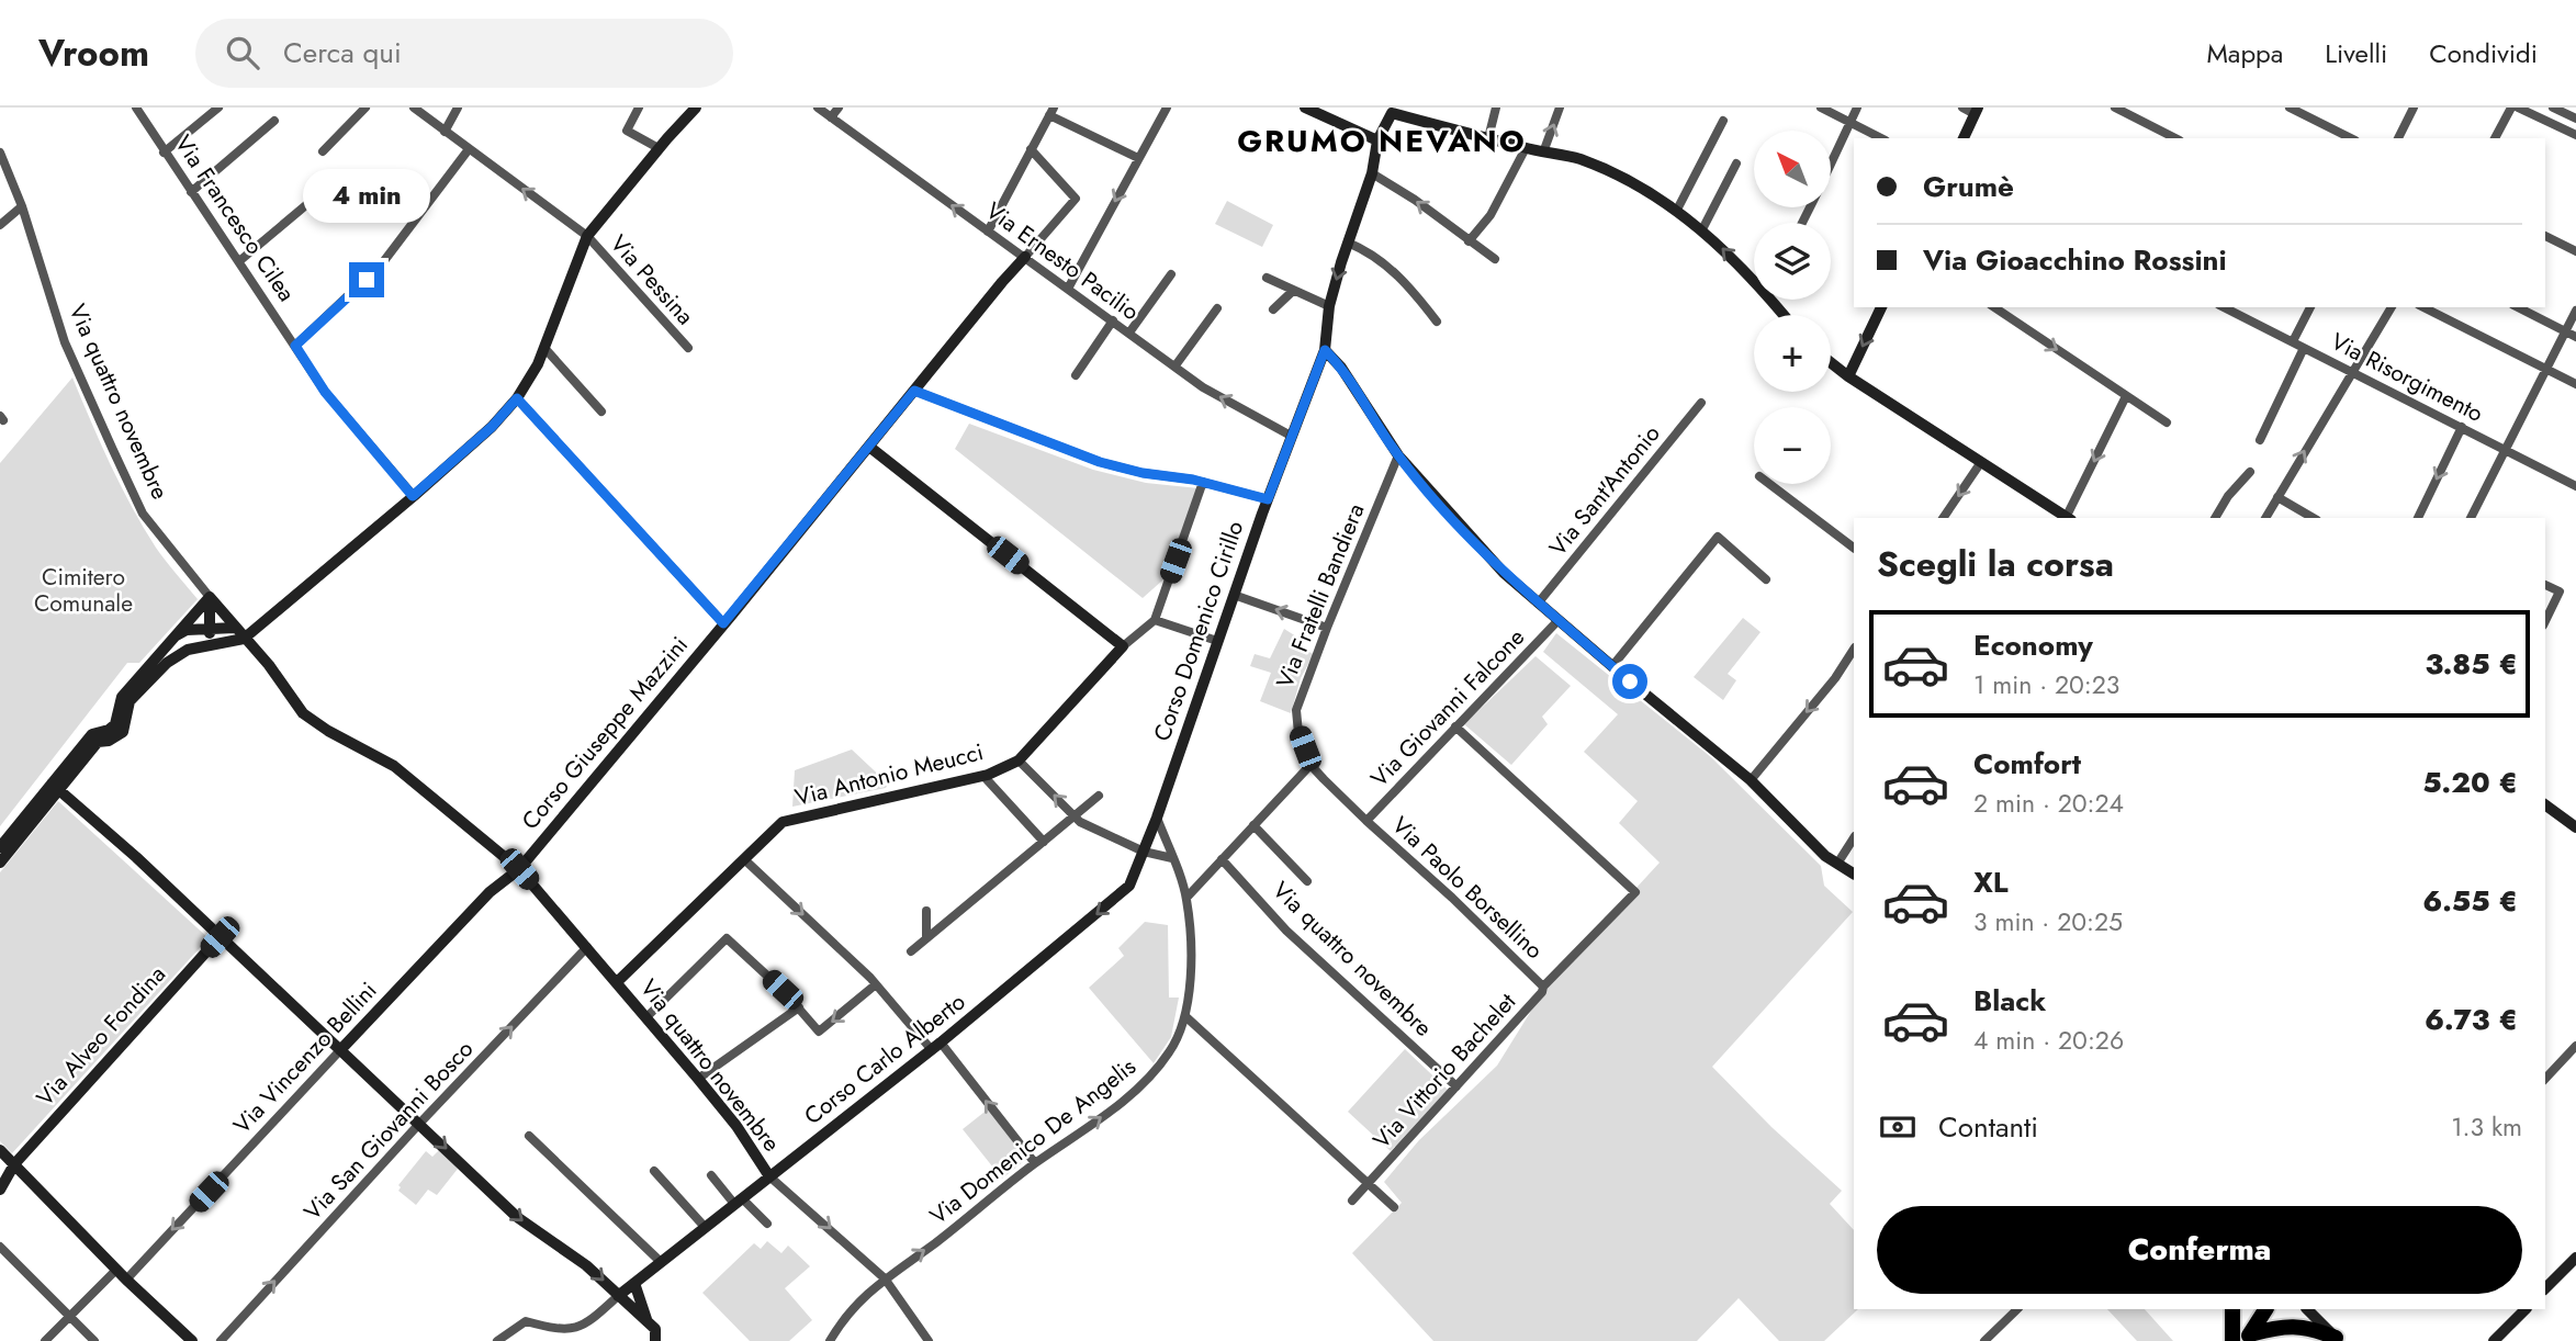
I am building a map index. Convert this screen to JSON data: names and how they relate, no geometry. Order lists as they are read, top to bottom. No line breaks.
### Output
{"streets":{"street":["Via Francesco Cilea","Via Ernesto Pacilio","Via Pessina","Via Risorgimento","Via quattro novembre","Via Sant'Antonio","Via Fratelli Bandiera","Corso Domenico Cirillo","Via Giovanni Falcone","Corso Giuseppe Mazzini","Via Antonio Meucci","Via Paolo Borsellino","Via Alveo Fondina","Via Vincenzo Bellini","Corso Carlo Alberto","Via Vittorio Bachelet","Via San Giovanni Bosco","Via Domenico De Angelis"]},"crossings":[["Via Ernesto Pacilio","Corso Domenico Cirillo"],["Via Ernesto Pacilio","Corso Giuseppe Mazzini"],["Via quattro novembre","Corso Giuseppe Mazzini"],["Via quattro novembre","Via Antonio Meucci"],["Via quattro novembre","Via Vincenzo Bellini"],["Via quattro novembre","Corso Carlo Alberto"],["Via quattro novembre","Via Vittorio Bachelet"],["Via quattro novembre","Via San Giovanni Bosco"],["Via Fratelli Bandiera","Via Giovanni Falcone"],["Via Fratelli Bandiera","Via Paolo Borsellino"],["Corso Domenico Cirillo","Corso Carlo Alberto"],["Via Giovanni Falcone","Via Paolo Borsellino"],["Via Giovanni Falcone","Via Vittorio Bachelet"],["Corso Giuseppe Mazzini","Via Vincenzo Bellini"],["Via Paolo Borsellino","Via Vittorio Bachelet"]],"one_way":["Via Ernesto Pacilio","Via Vincenzo Bellini","Via San Giovanni Bosco","Via Domenico De Angelis"],"districts":["GRUMO NEVANO"],"parks":["Cimitero Comunale"],"north":"top left","page":{"header":"Vroom","search":"Cerca qui","nav":["Mappa","Livelli","Condividi"],"map_buttons":["+","−"],"banner":["Grumè","Via Gioacchino Rossini"],"bubble":"4 min","heading":"Scegli la corsa","list":[{"name":"Economy","note":"1 min · 20:23","value":"3.85 €"},{"name":"Comfort","note":"2 min · 20:24","value":"5.20 €"},{"name":"XL","note":"3 min · 20:25","value":"6.55 €"},{"name":"Black","note":"4 min · 20:26","value":"6.73 €"}],"pay":["Contanti","1.3 km"],"buttons":"Conferma"}}
